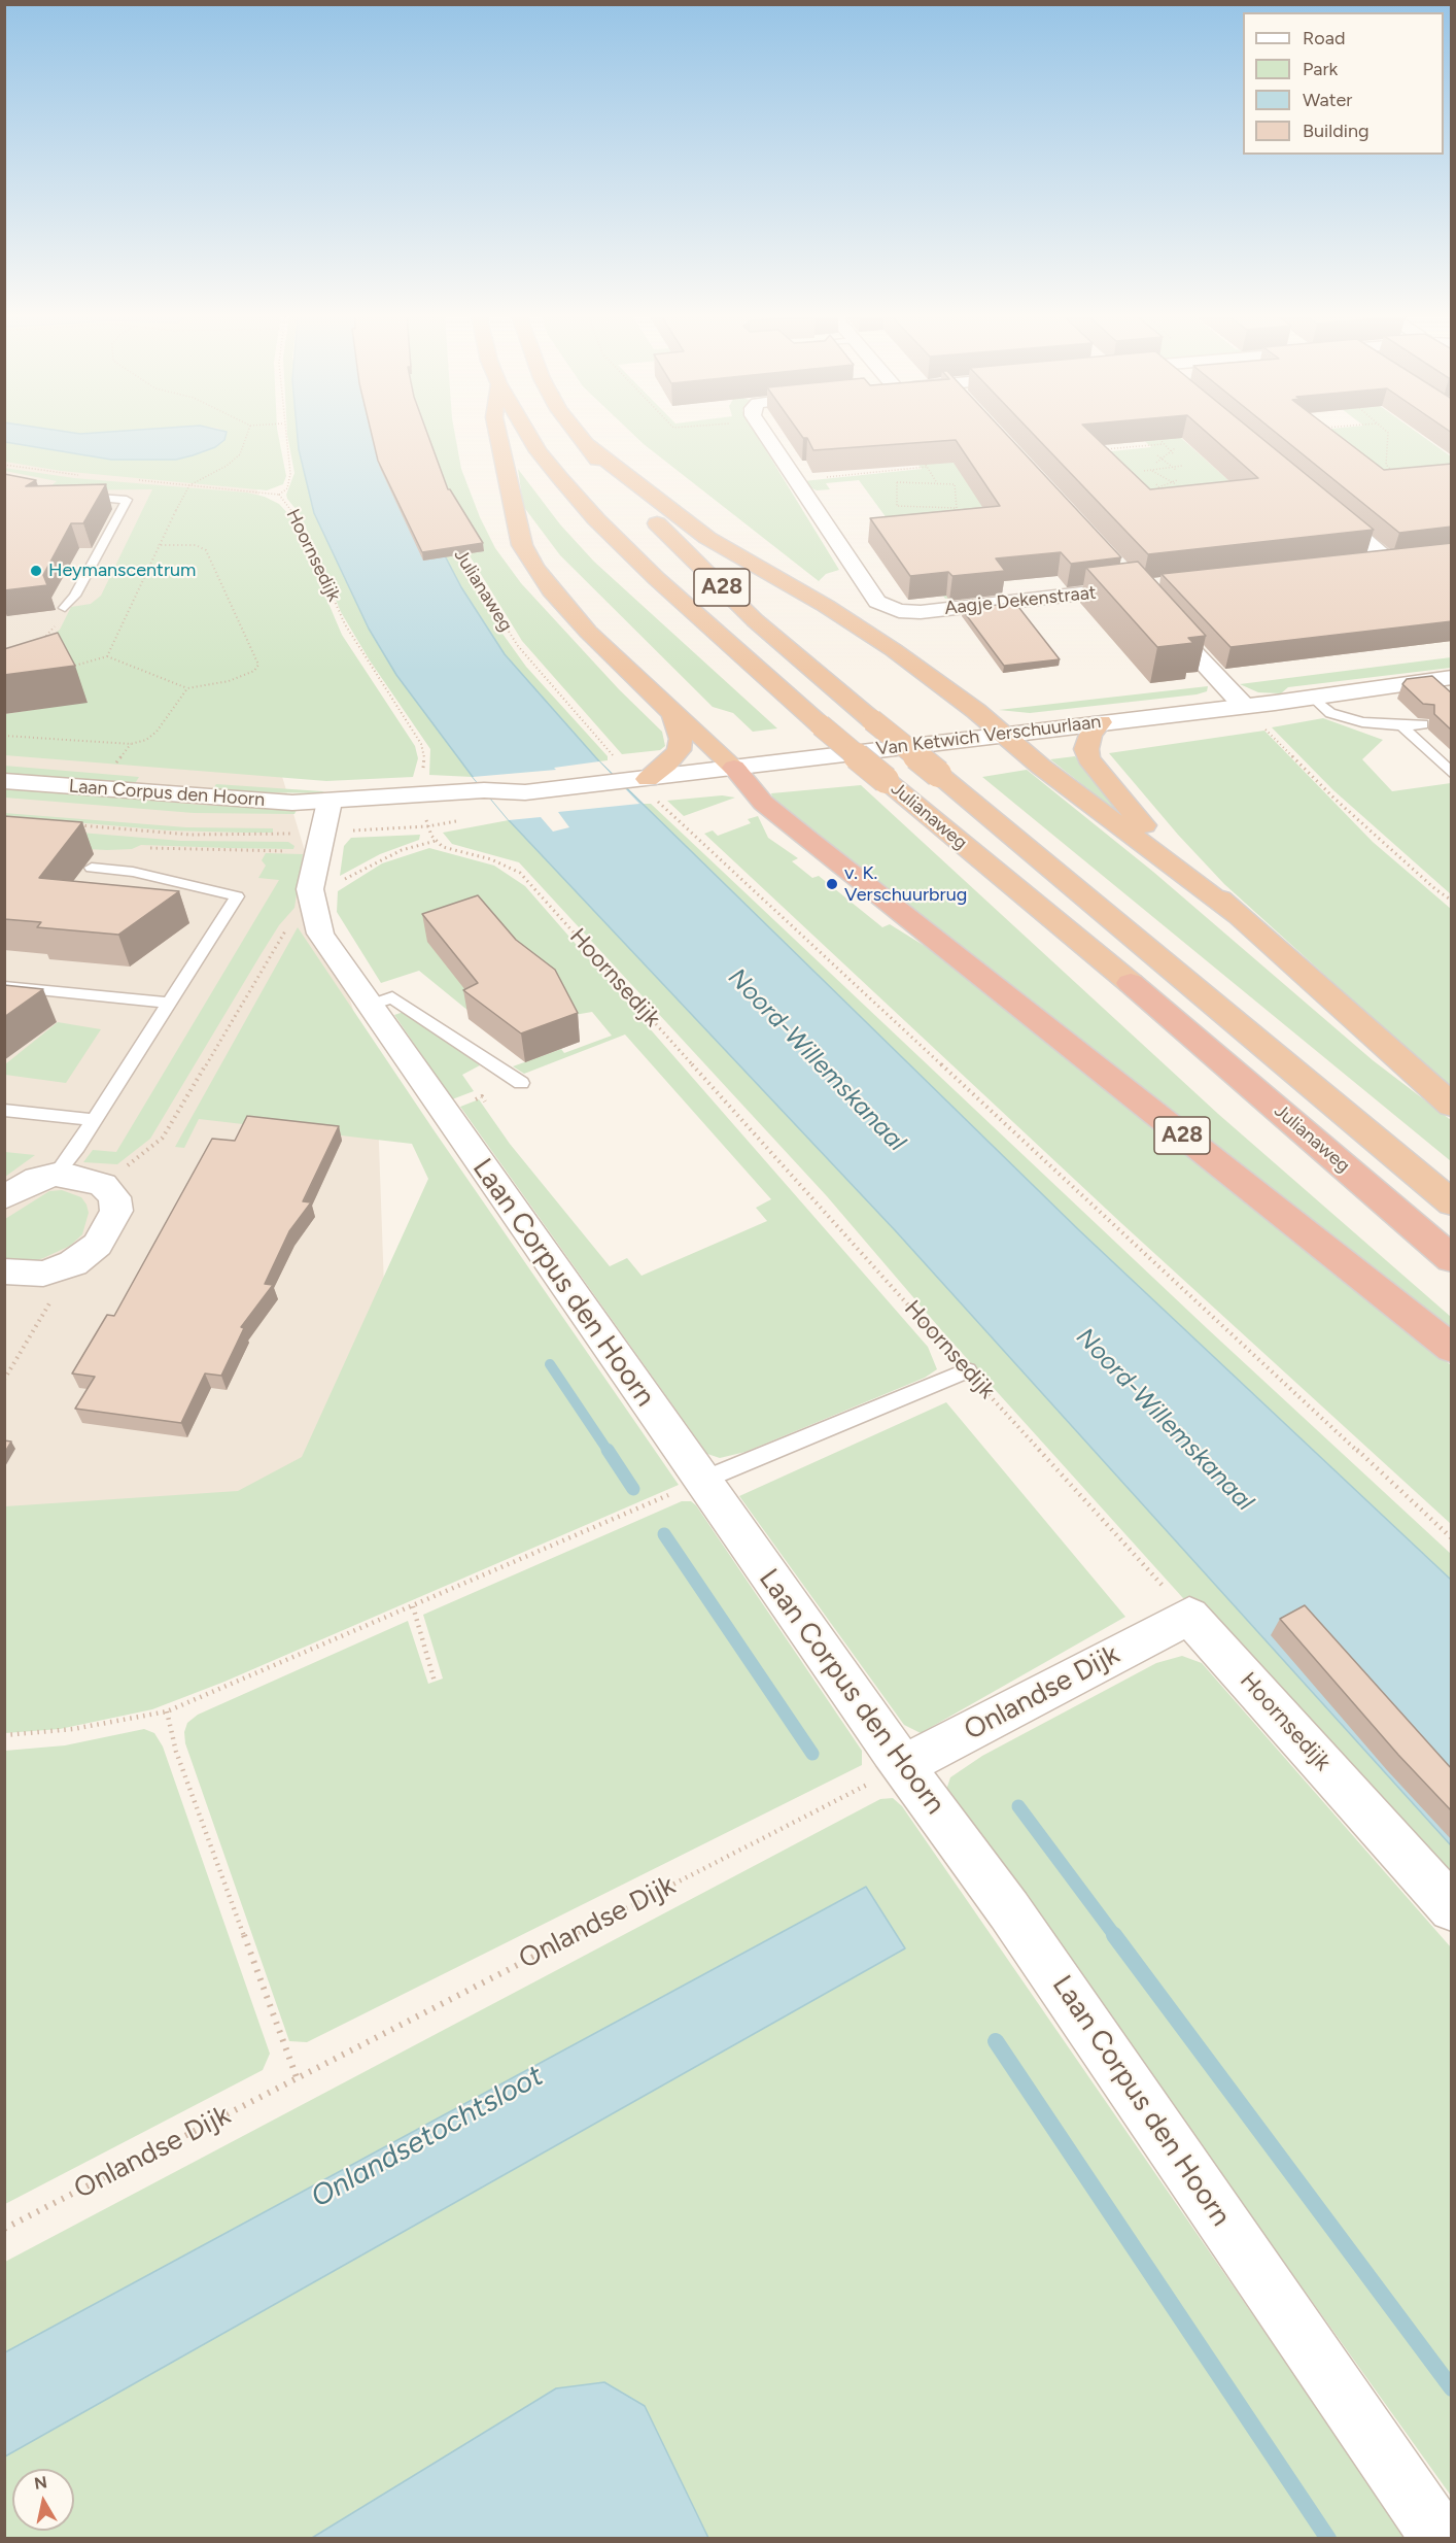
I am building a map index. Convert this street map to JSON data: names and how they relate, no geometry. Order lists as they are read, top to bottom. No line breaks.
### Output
{"streets":{"highway":["A28","Julianaweg"],"street":["Hoornsedijk","Aagje Dekenstraat","Van Ketwich Verschuurlaan","Laan Corpus den Hoorn","Onlandse Dijk"]},"crossings":[["Hoornsedijk","Laan Corpus den Hoorn"],["Hoornsedijk","Onlandse Dijk"],["A28","Julianaweg"],["A28","Van Ketwich Verschuurlaan"],["Julianaweg","Van Ketwich Verschuurlaan"],["Van Ketwich Verschuurlaan","Laan Corpus den Hoorn"],["Laan Corpus den Hoorn","Onlandse Dijk"]],"water":["Noord-Willemskanaal","Onlandsetochtsloot"],"places":["Heymanscentrum","v. K. Verschuurbrug"],"legend":["Road","Park","Water","Building"],"north":"top"}
